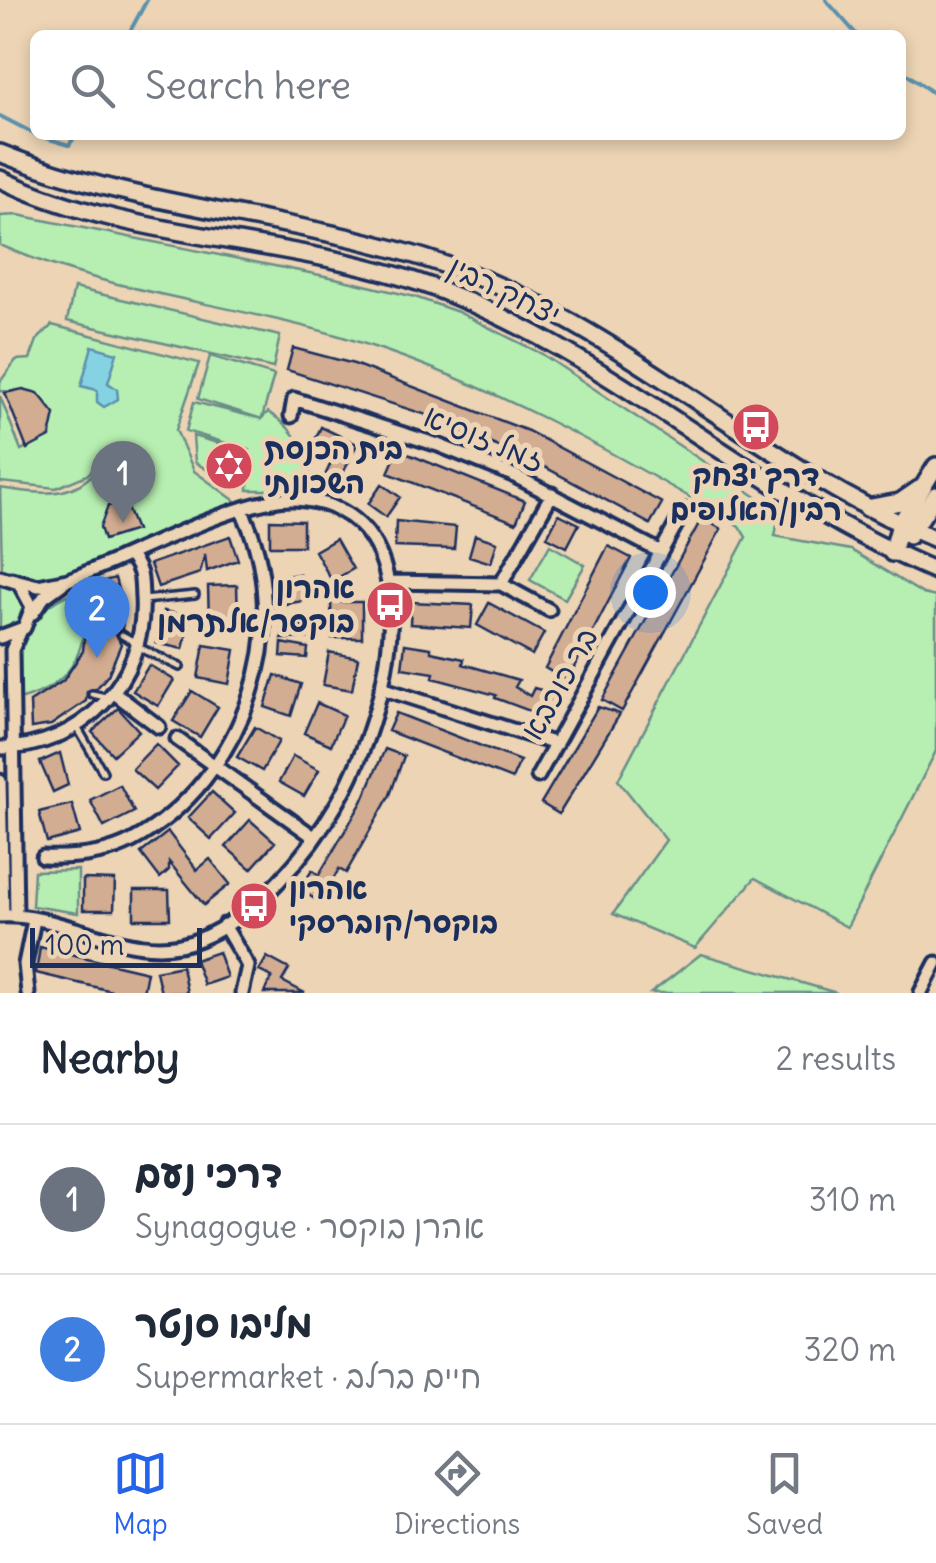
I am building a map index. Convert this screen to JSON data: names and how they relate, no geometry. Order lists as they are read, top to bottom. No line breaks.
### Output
{"streets":{"main road":["יצחק רבין"],"street":["זמל זוסיא","בר כוכבא"]},"crossings":[["זמל זוסיא","בר כוכבא"]],"places":{"bus stop":["דרך יצחק רבין/האלופים","אהרון בוקסר/אלתרמן","אהרון בוקסר/קוברסקי"],"synagogue":["בית הכנסת השכונתי"]},"scale_bar":"100 m","page":{"search":"Search here","pins":["1","2"],"scale":"100 m","heading":["Nearby","2 results"],"list":[{"mark":"1","name":"דרכי נעם","note":"Synagogue · אהרן בוקסר","value":"310 m"},{"mark":"2","name":"מליבו סנטר","note":"Supermarket · חיים ברלב","value":"320 m"}],"nav":["Map","Directions","Saved"]}}
